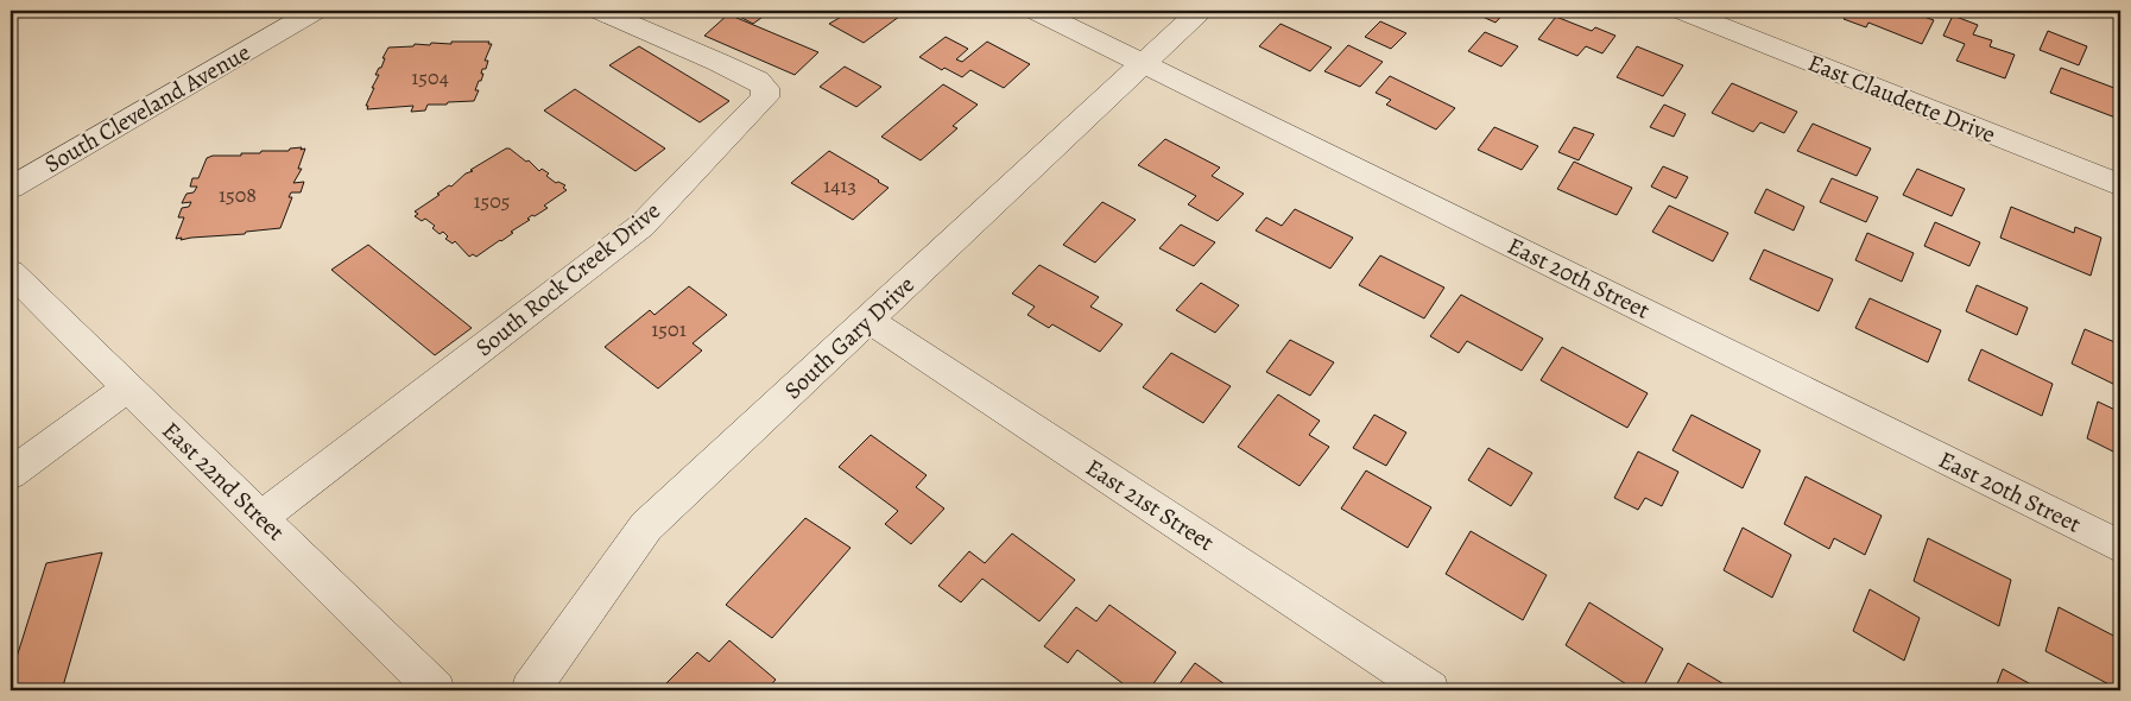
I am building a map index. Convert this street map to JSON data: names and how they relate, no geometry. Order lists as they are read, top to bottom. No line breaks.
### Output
{"streets":{"street":["East Claudette Drive","South Cleveland Avenue","East 20th Street","South Rock Creek Drive","South Gary Drive","East 22nd Street","East 21st Street"]},"crossings":[["East 20th Street","South Gary Drive"],["South Rock Creek Drive","East 22nd Street"],["South Gary Drive","East 21st Street"]],"house_numbers":["1504","1413","1508","1505","1501"]}
